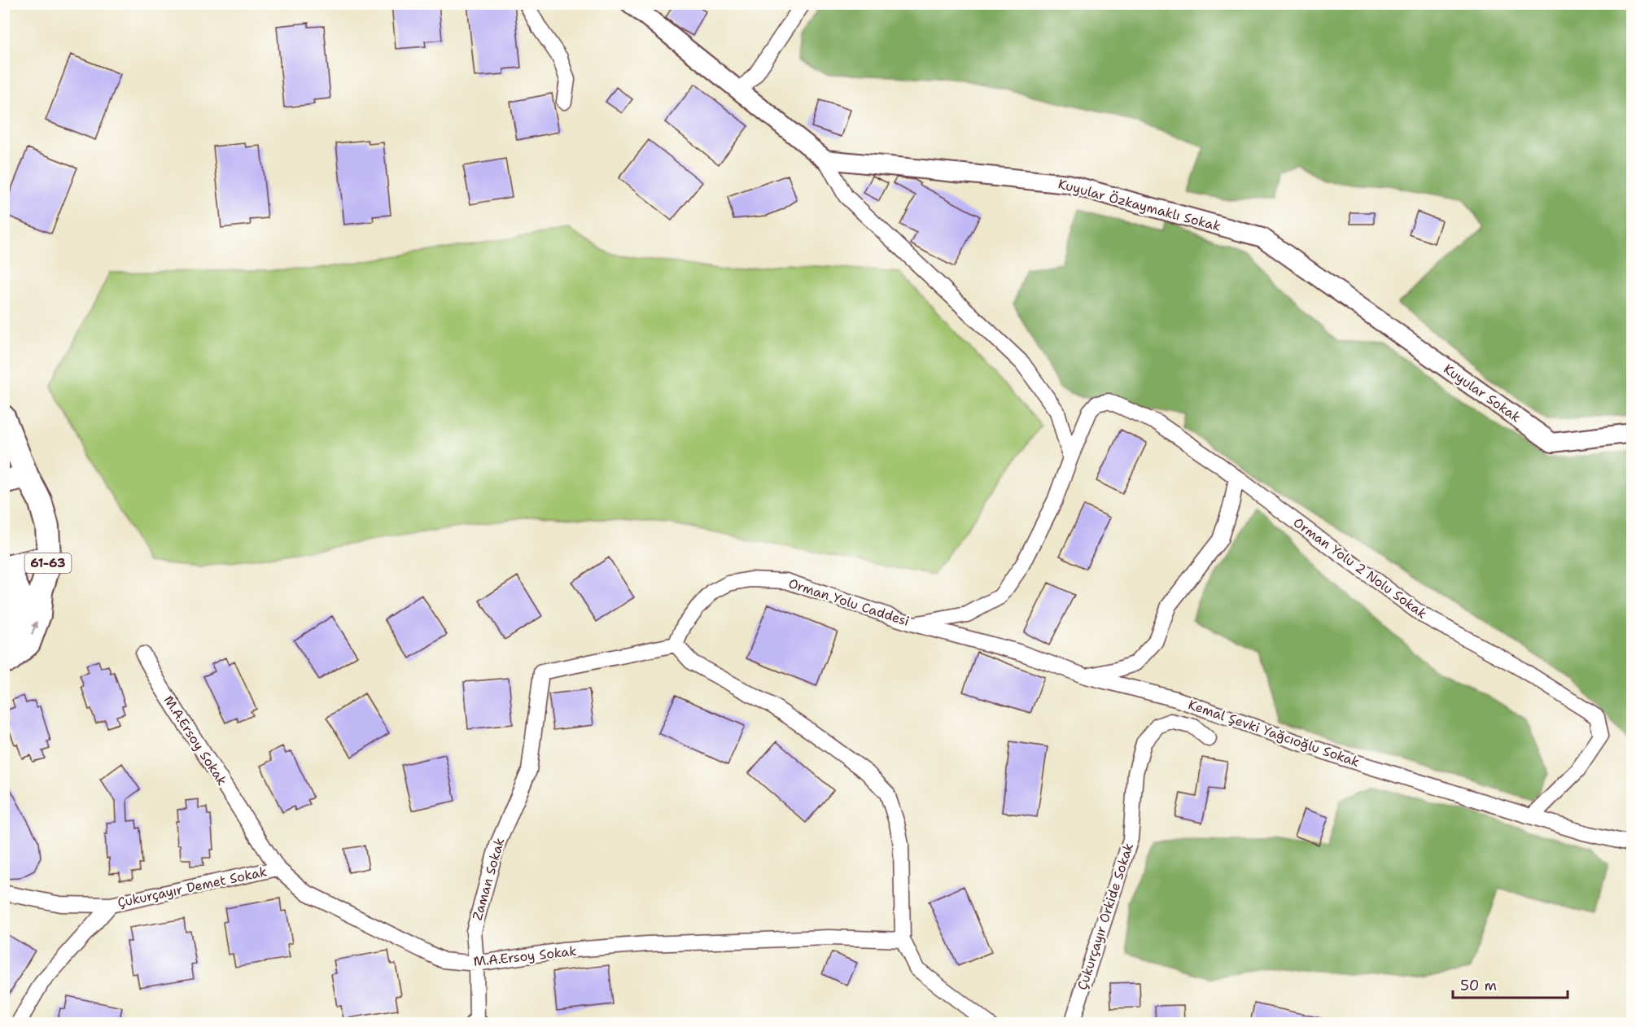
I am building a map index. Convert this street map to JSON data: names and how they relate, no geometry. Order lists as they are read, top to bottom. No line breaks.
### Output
{"streets":{"main road":["61-63"],"street":["Kuyular Özkaymaklı Sokak","Kuyular Sokak","Orman Yolu 2 Nolu Sokak","Orman Yolu Caddesi","Kemal Şevki Yağcıoğlu Sokak","M.A.Ersoy Sokak","Zaman Sokak","Çukurçayır Demet Sokak","Çukurçayır Orkide Sokak"]},"crossings":[["Kuyular Özkaymaklı Sokak","Kuyular Sokak"],["Orman Yolu 2 Nolu Sokak","Orman Yolu Caddesi"],["Orman Yolu 2 Nolu Sokak","Kemal Şevki Yağcıoğlu Sokak"],["Orman Yolu Caddesi","Kemal Şevki Yağcıoğlu Sokak"],["Orman Yolu Caddesi","Zaman Sokak"],["M.A.Ersoy Sokak","Zaman Sokak"],["M.A.Ersoy Sokak","Çukurçayır Demet Sokak"]],"scale_bar":"50 m"}
